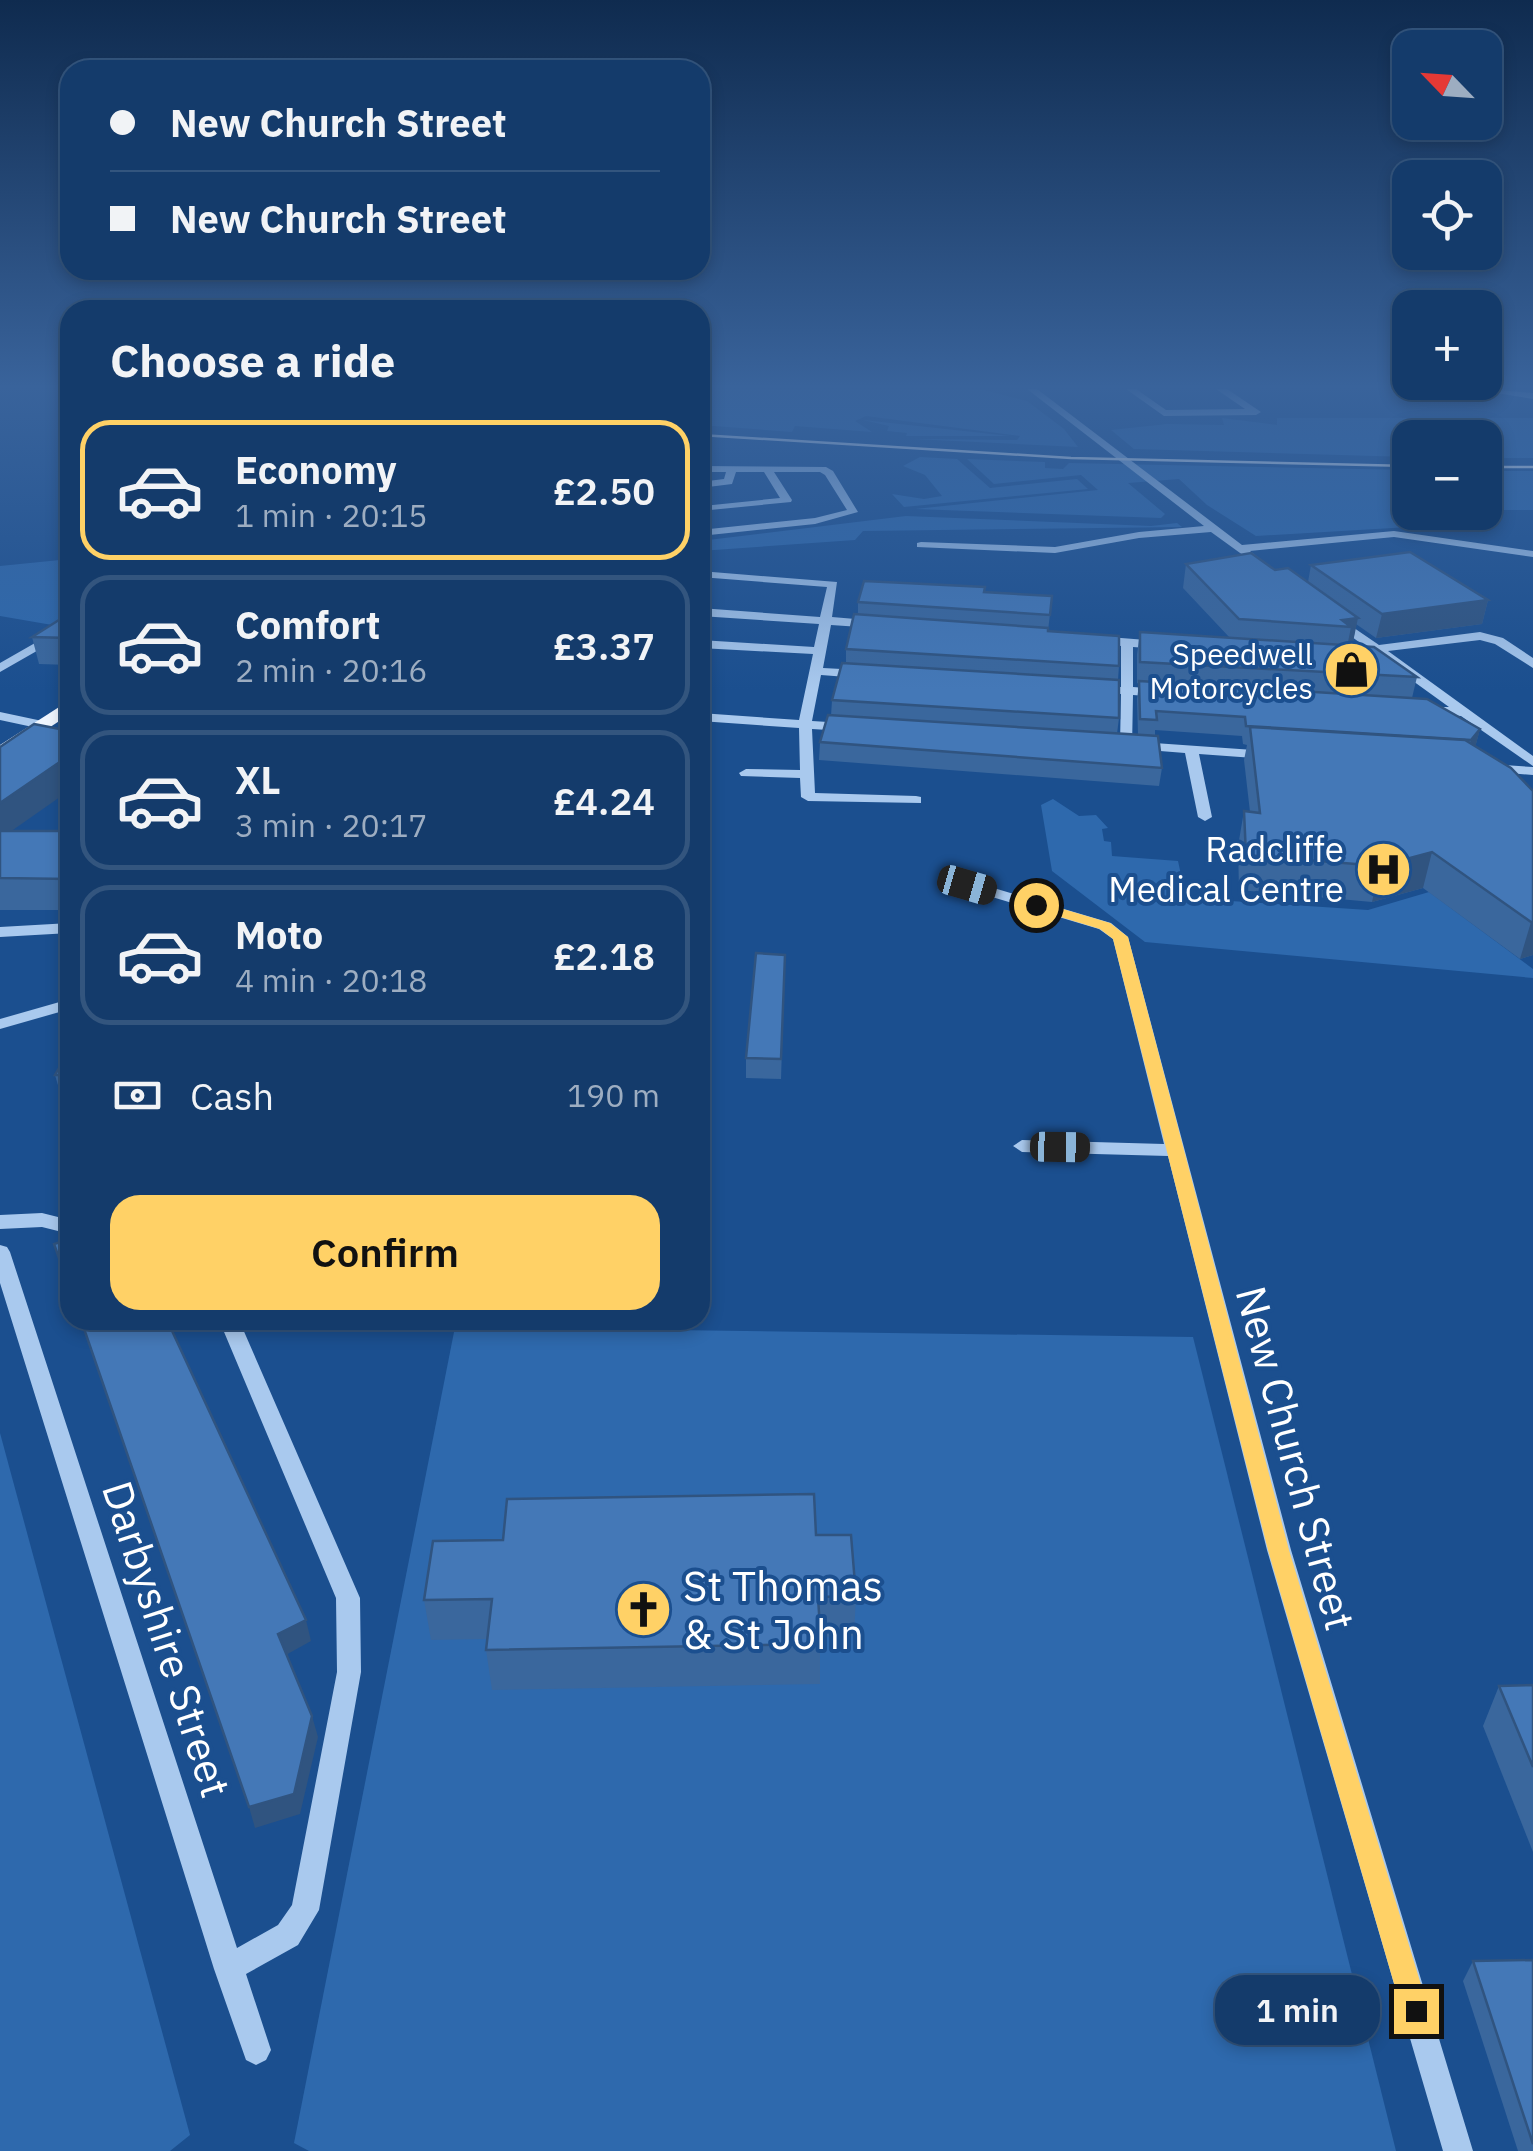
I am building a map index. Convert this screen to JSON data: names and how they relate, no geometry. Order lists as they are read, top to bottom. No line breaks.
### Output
{"streets":{"street":["New Church Street","Darbyshire Street"]},"places":{"shop":["Speedwell Motorcycles"],"hospital":["Radcliffe Medical Centre"],"church":["St Thomas & St John"]},"north":"top left","page":{"map_buttons":["+","−"],"banner":["New Church Street","New Church Street"],"heading":"Choose a ride","list":[{"name":"Economy","note":"1 min · 20:15","value":"£2.50"},{"name":"Comfort","note":"2 min · 20:16","value":"£3.37"},{"name":"XL","note":"3 min · 20:17","value":"£4.24"},{"name":"Moto","note":"4 min · 20:18","value":"£2.18"}],"pay":["Cash","190 m"],"buttons":"Confirm","bubble":"1 min"}}
